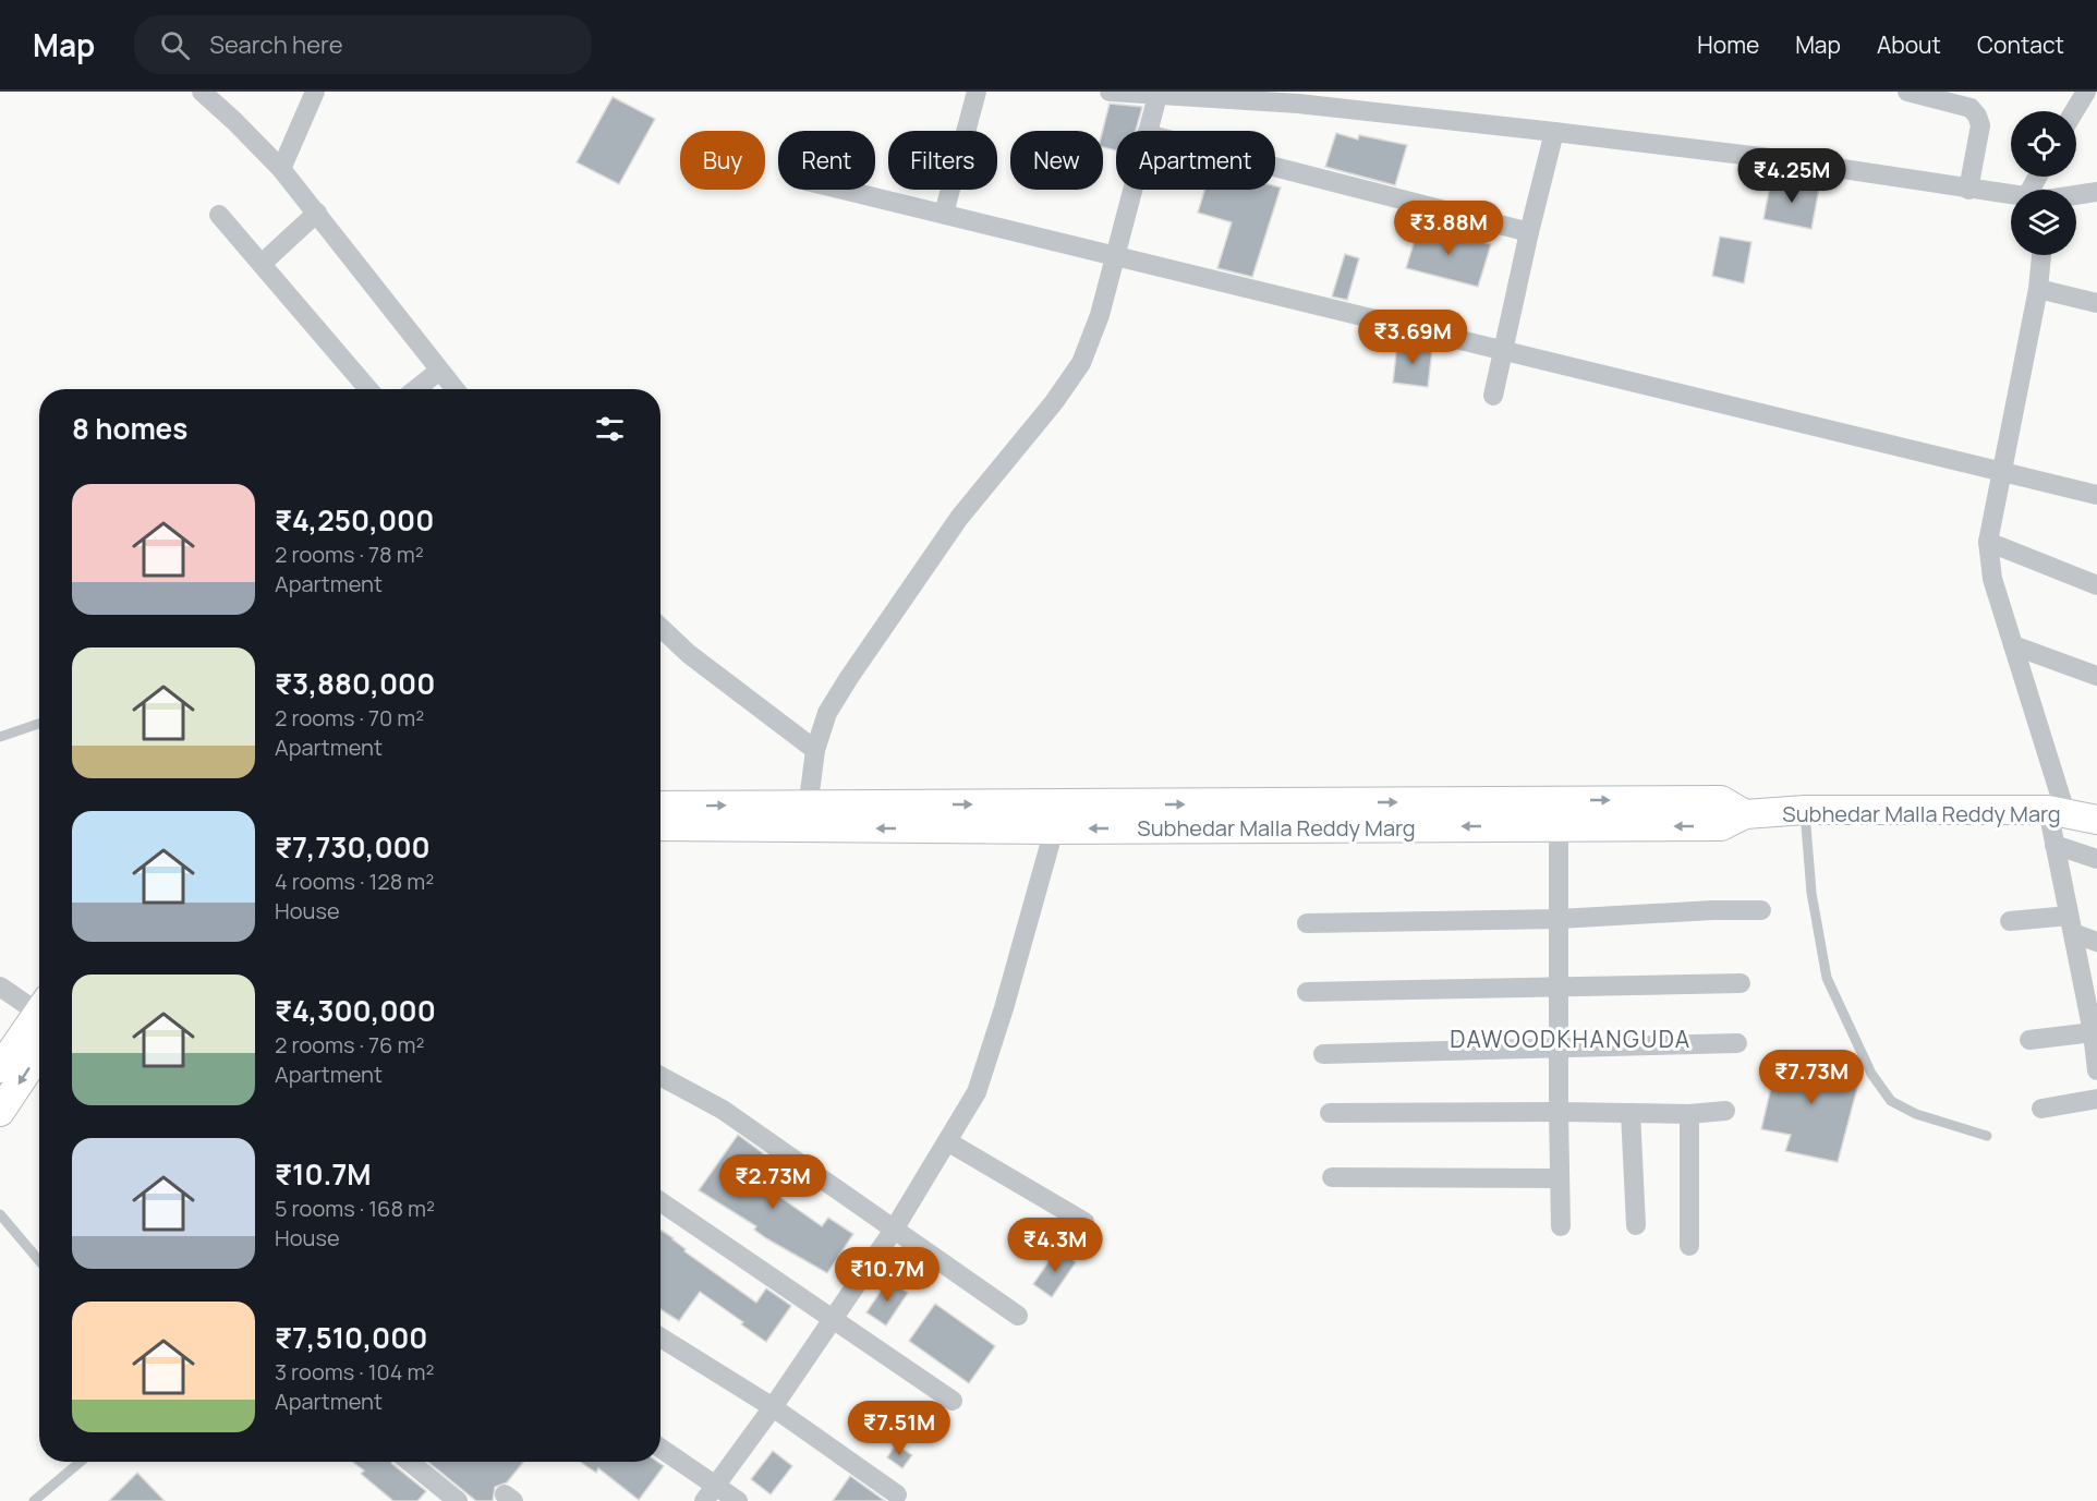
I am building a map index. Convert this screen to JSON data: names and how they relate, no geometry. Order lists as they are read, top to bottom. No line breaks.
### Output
{"streets":{"main road":["Subhedar Malla Reddy Marg"]},"districts":["DAWOODKHANGUDA"],"page":{"header":"Map","search":"Search here","nav":["Home","Map","About","Contact"],"chip":["Buy","Rent","Filters","New","Apartment"],"price":["₹4.25M","₹3.88M","₹3.69M","₹7.73M","₹2.73M","₹4.3M","₹10.7M","₹7.51M"],"heading":"8 homes","list":[{"name":"₹4,250,000","note":"2 rooms · 78 m² · Apartment"},{"name":"₹3,880,000","note":"2 rooms · 70 m² · Apartment"},{"name":"₹7,730,000","note":"4 rooms · 128 m² · House"},{"name":"₹4,300,000","note":"2 rooms · 76 m² · Apartment"},{"name":"₹10.7M","note":"5 rooms · 168 m² · House"},{"name":"₹7,510,000","note":"3 rooms · 104 m² · Apartment"}]}}
